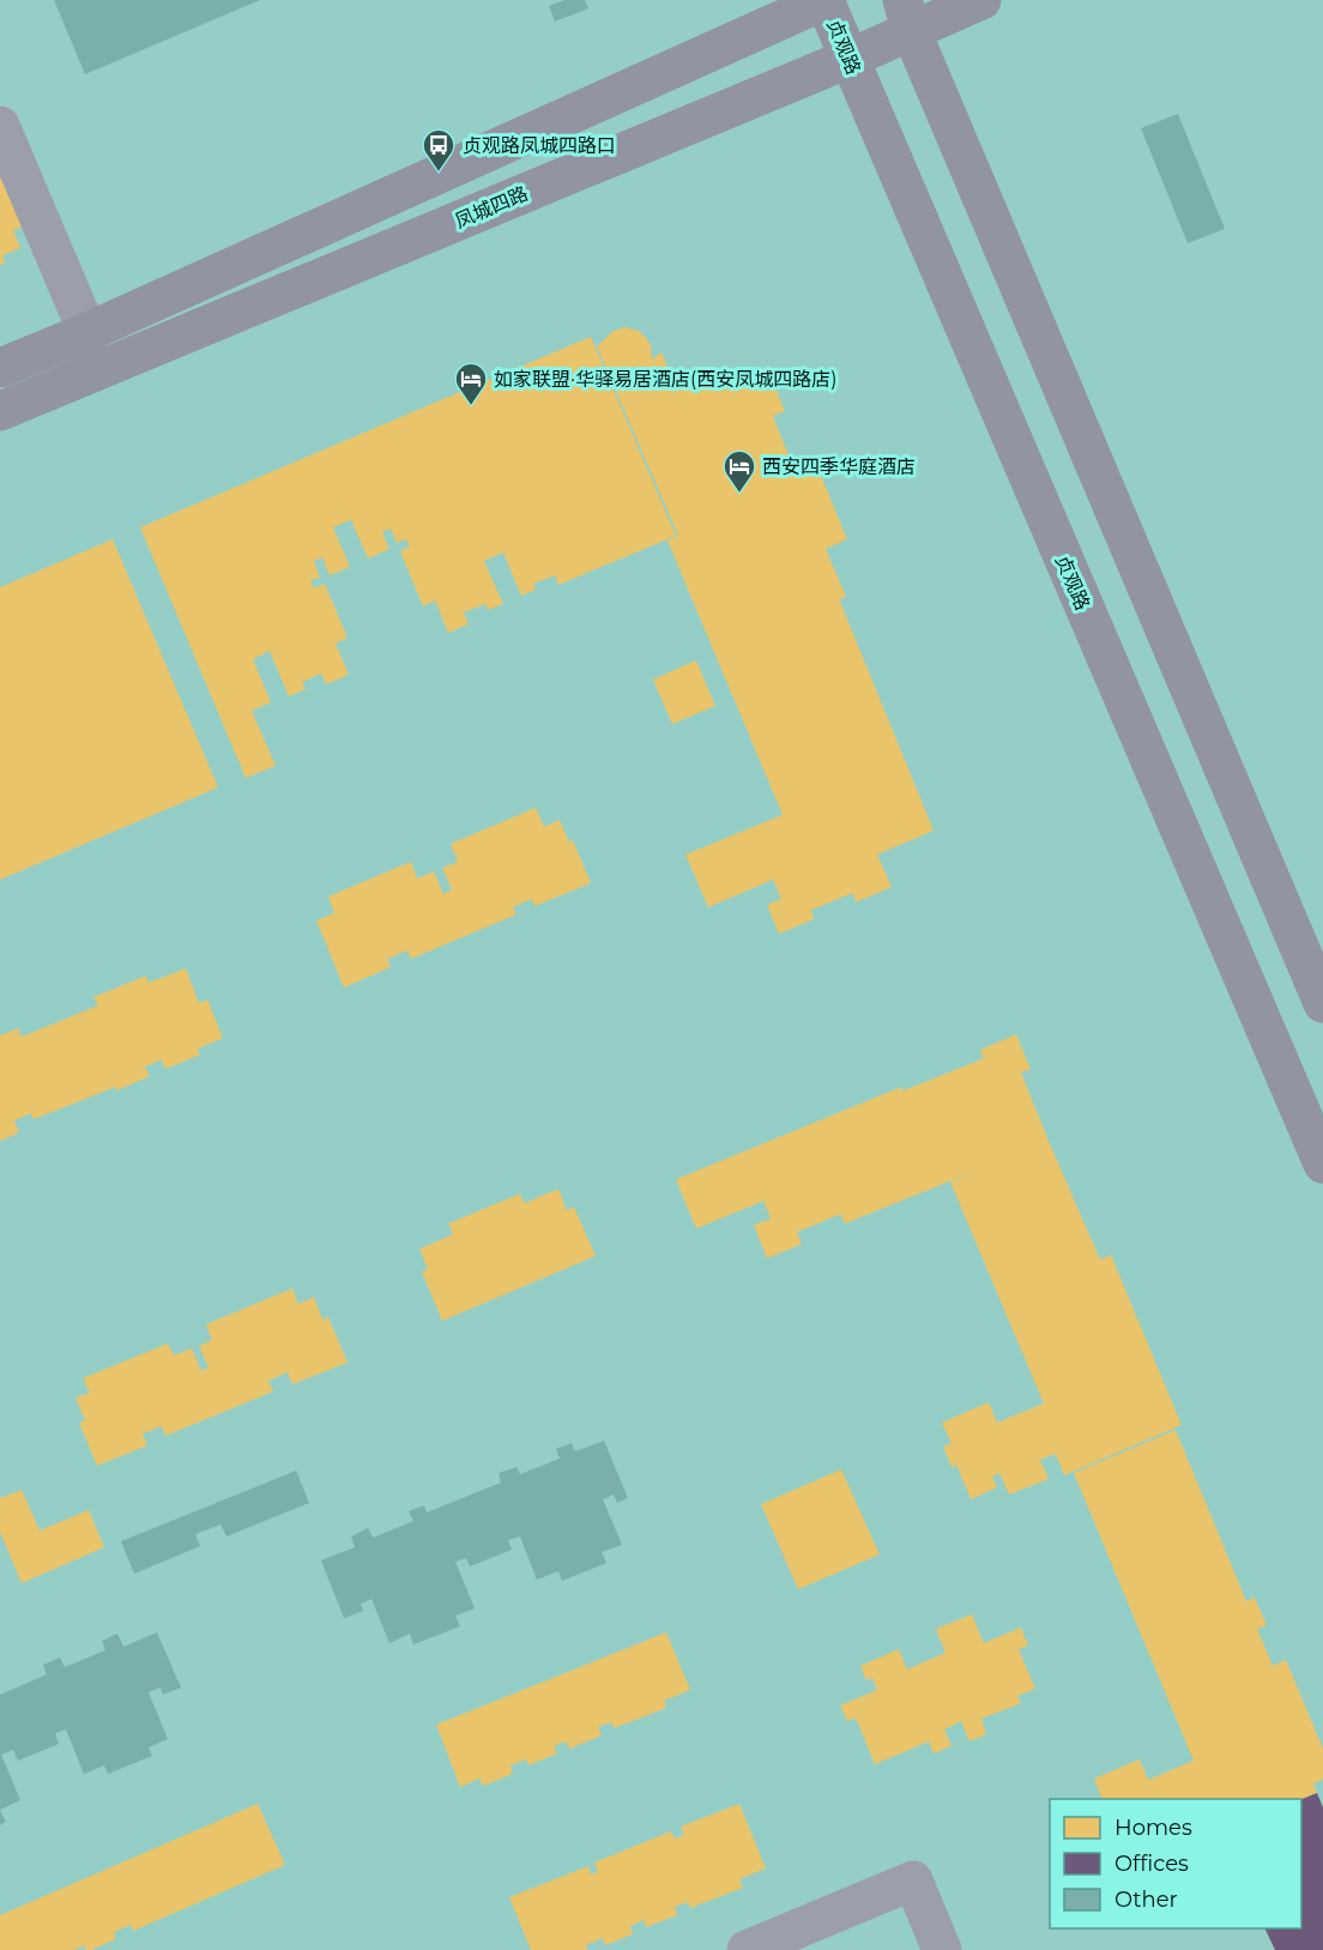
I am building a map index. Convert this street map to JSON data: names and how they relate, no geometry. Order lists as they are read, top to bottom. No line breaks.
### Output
{"streets":{"main road":["贞观路","凤城四路"]},"crossings":[["贞观路","凤城四路"]],"places":{"bus stop":["贞观路凤城四路口"],"hotel":["如家联盟·华驿易居酒店(西安凤城四路店)","西安四季华庭酒店"]},"legend":["Homes","Offices","Other"]}
